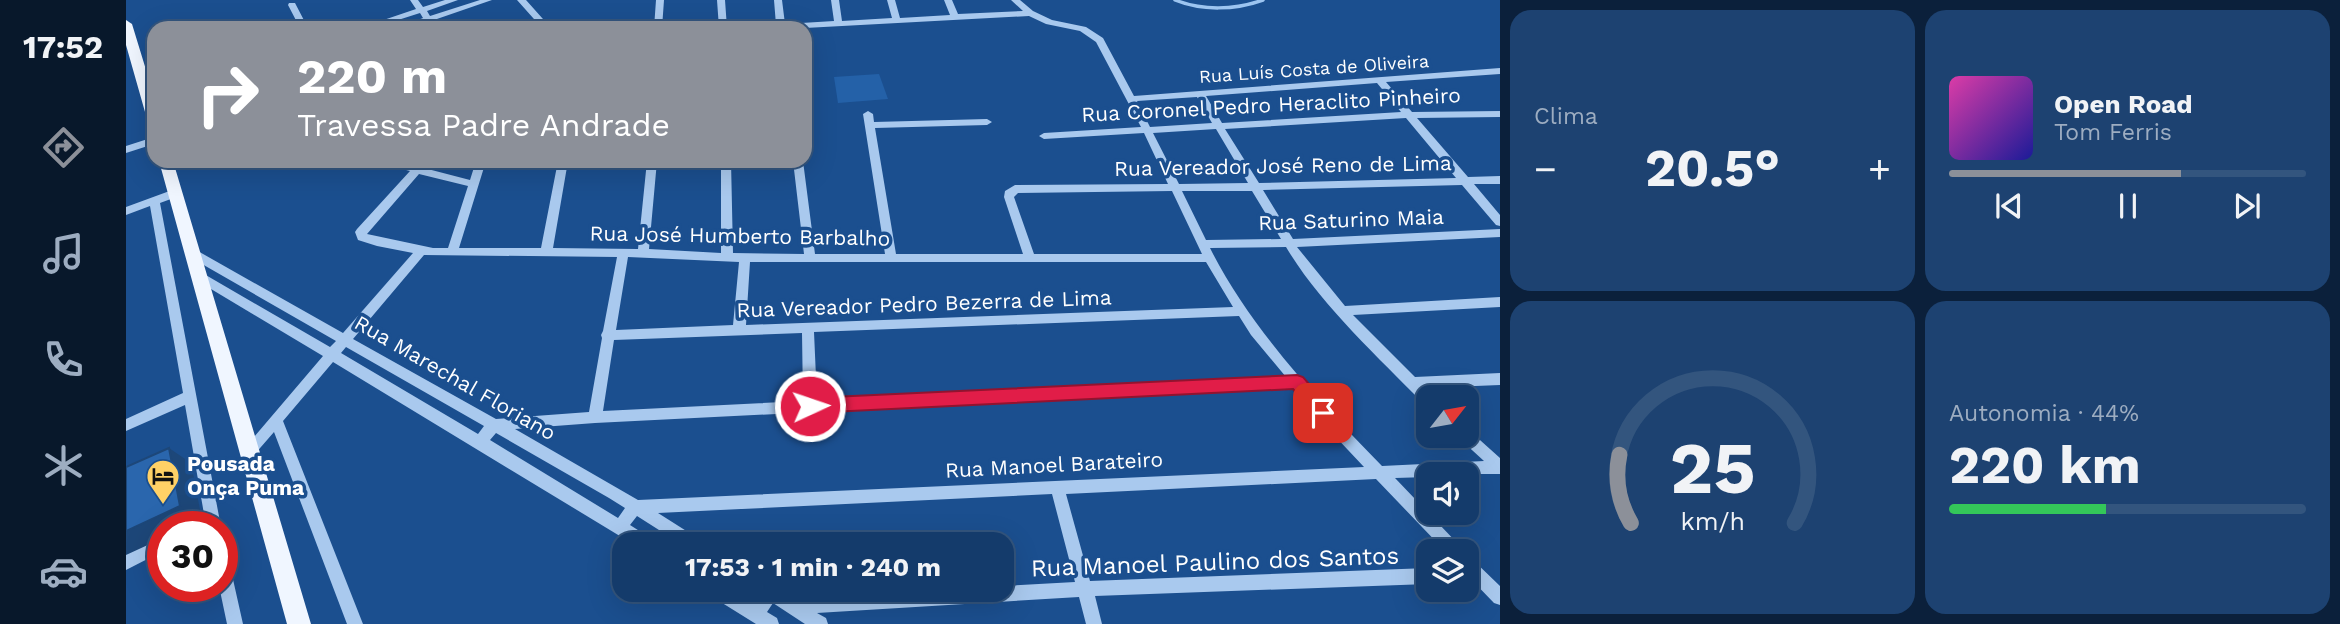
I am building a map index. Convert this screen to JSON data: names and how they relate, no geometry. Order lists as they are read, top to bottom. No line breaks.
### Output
{"streets":{"street":["Rua Luís Costa de Oliveira","Rua Coronel Pedro Heraclito Pinheiro","Rua Vereador José Reno de Lima","Rua Saturino Maia","Rua José Humberto Barbalho","Rua Vereador Pedro Bezerra de Lima","Rua Marechal Floriano","Rua Manoel Barateiro","Rua Manoel Paulino dos Santos"]},"crossings":[["Rua Vereador José Reno de Lima","Rua José Humberto Barbalho"],["Rua Marechal Floriano","Rua Manoel Barateiro"]],"places":{"hotel":["Pousada Onça Puma"]},"north":"top right","page":{"tabs":"17:52","tile":["Clima",["Autonomia · 44%","220 km"]],"turn":["220 m","Travessa Padre Andrade"],"song":["Open Road","Tom Ferris"],"heat":["−","20.5°","+"],"limit":"30","trip":"17:53 · 1 min · 240 m","gauge":["25","km/h"]}}
